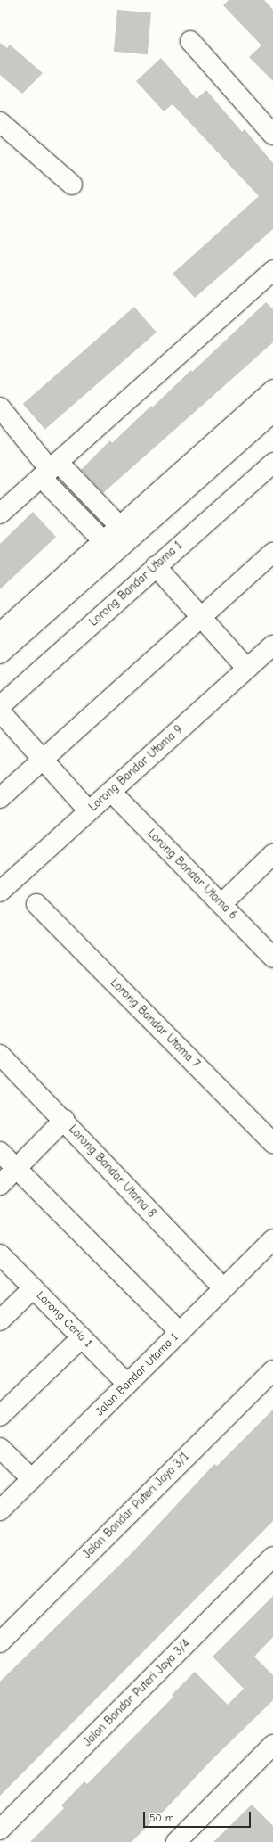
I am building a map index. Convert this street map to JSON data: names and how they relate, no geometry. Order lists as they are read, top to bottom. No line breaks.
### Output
{"streets":{"street":["Lorong Bandar Utama 1","Lorong Bandar Utama 9","Lorong Bandar Utama 6","Lorong Bandar Utama 7","Lorong Bandar Utama 8","Lorong Ceria 1","Jalan Bandar Utama 1","Jalan Bandar Puteri Jaya 3/1","Jalan Bandar Puteri Jaya 3/4"]},"crossings":[["Lorong Bandar Utama 9","Lorong Bandar Utama 6"],["Lorong Bandar Utama 8","Jalan Bandar Utama 1"],["Lorong Ceria 1","Jalan Bandar Utama 1"]],"scale_bar":"50 m"}
